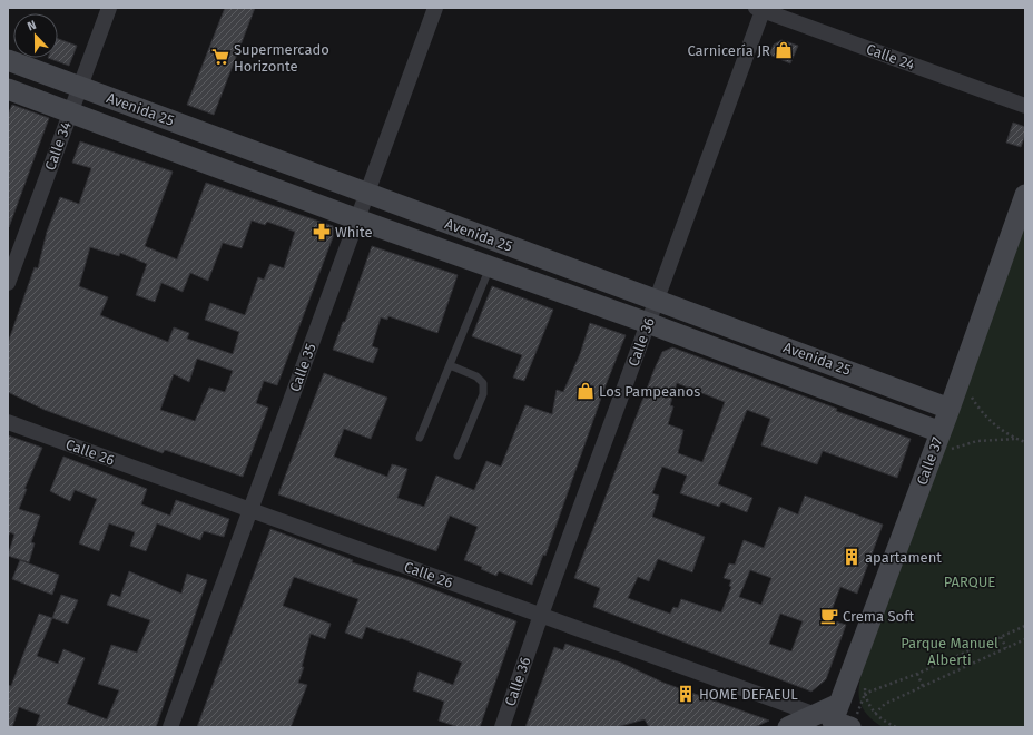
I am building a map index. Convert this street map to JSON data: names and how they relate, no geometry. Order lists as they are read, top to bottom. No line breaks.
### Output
{"streets":{"main road":["Avenida 25","Calle 37"],"street":["Calle 24","Calle 34","Calle 36","Calle 35","Calle 26"]},"crossings":[["Calle 24","Calle 36"],["Avenida 25","Calle 34"],["Avenida 25","Calle 36"],["Avenida 25","Calle 35"],["Avenida 25","Calle 37"],["Calle 36","Calle 26"],["Calle 35","Calle 26"],["Calle 26","Calle 37"]],"parks":["PARQUE","Parque Manuel Alberti"],"places":{"shop":["Carnicería JR","Los Pampeanos"],"supermarket":["Supermercado Horizonte"],"pharmacy":["White"],"building":["apartament","HOME DEFAEUL"],"cafe":["Crema Soft"]},"north":"top"}
